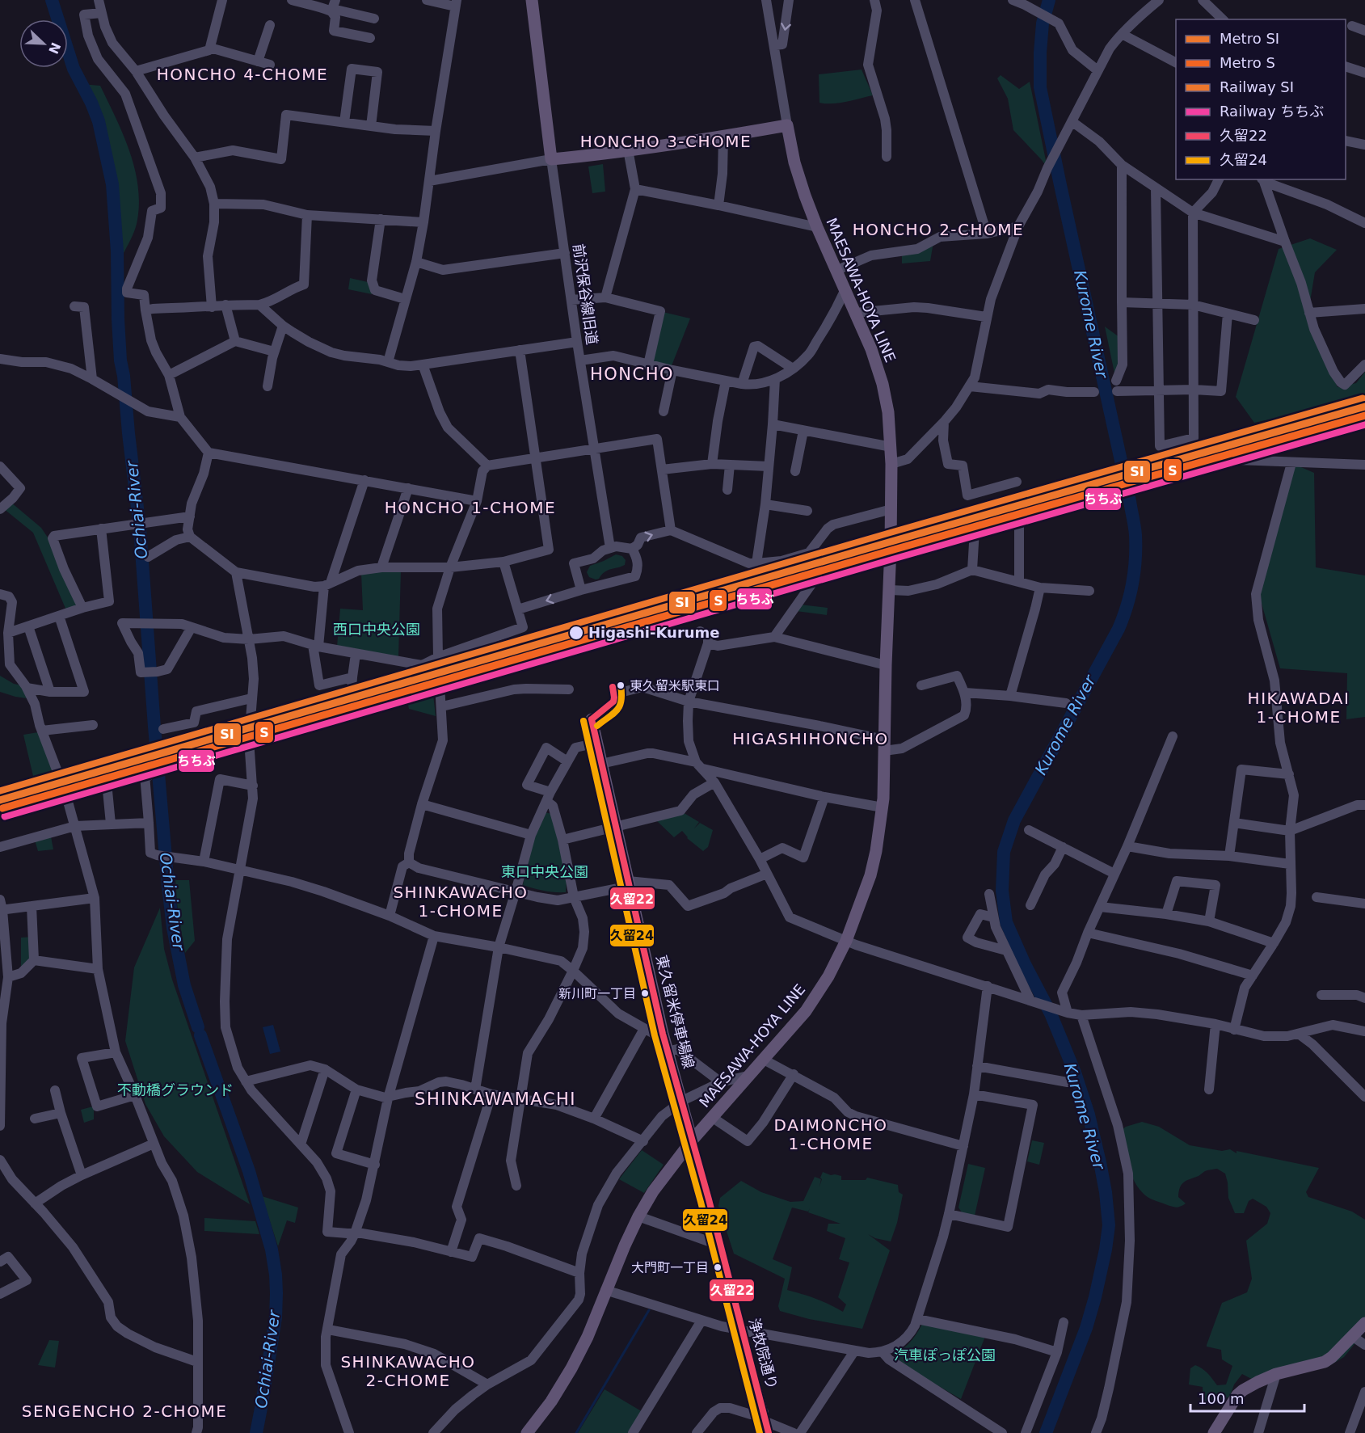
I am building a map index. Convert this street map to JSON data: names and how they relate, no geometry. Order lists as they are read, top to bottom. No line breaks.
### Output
{"streets":{"main road":["MAESAWA-HOYA LINE","東久留米停車場線"],"street":["前沢保谷線旧道","浄牧院通り"]},"crossings":[["MAESAWA-HOYA LINE","東久留米停車場線"],["MAESAWA-HOYA LINE","浄牧院通り"],["東久留米停車場線","浄牧院通り"]],"districts":["HONCHO 4-CHOME","HONCHO 3-CHOME","HONCHO 2-CHOME","HONCHO","HONCHO 1-CHOME","HIKAWADAI 1-CHOME","HIGASHIHONCHO","SHINKAWACHO 1-CHOME","SHINKAWAMACHI","DAIMONCHO 1-CHOME","SHINKAWACHO 2-CHOME","SENGENCHO 2-CHOME"],"water":["Kurome River","Ochiai-River"],"parks":["西口中央公園","東口中央公園","不動橋グラウンド","汽車ぽっぽ公園"],"places":["Higashi-Kurume","東久留米駅東口","新川町一丁目","大門町一丁目"],"lines":["rail line SI","metro line SI","metro line S","rail line ちちぶ","transit line 久留24","transit line 久留22"],"legend":["Metro SI","Metro S","Railway SI","Railway ちちぶ","久留22","久留24"],"scale_bar":"100 m","north":"bottom right"}
